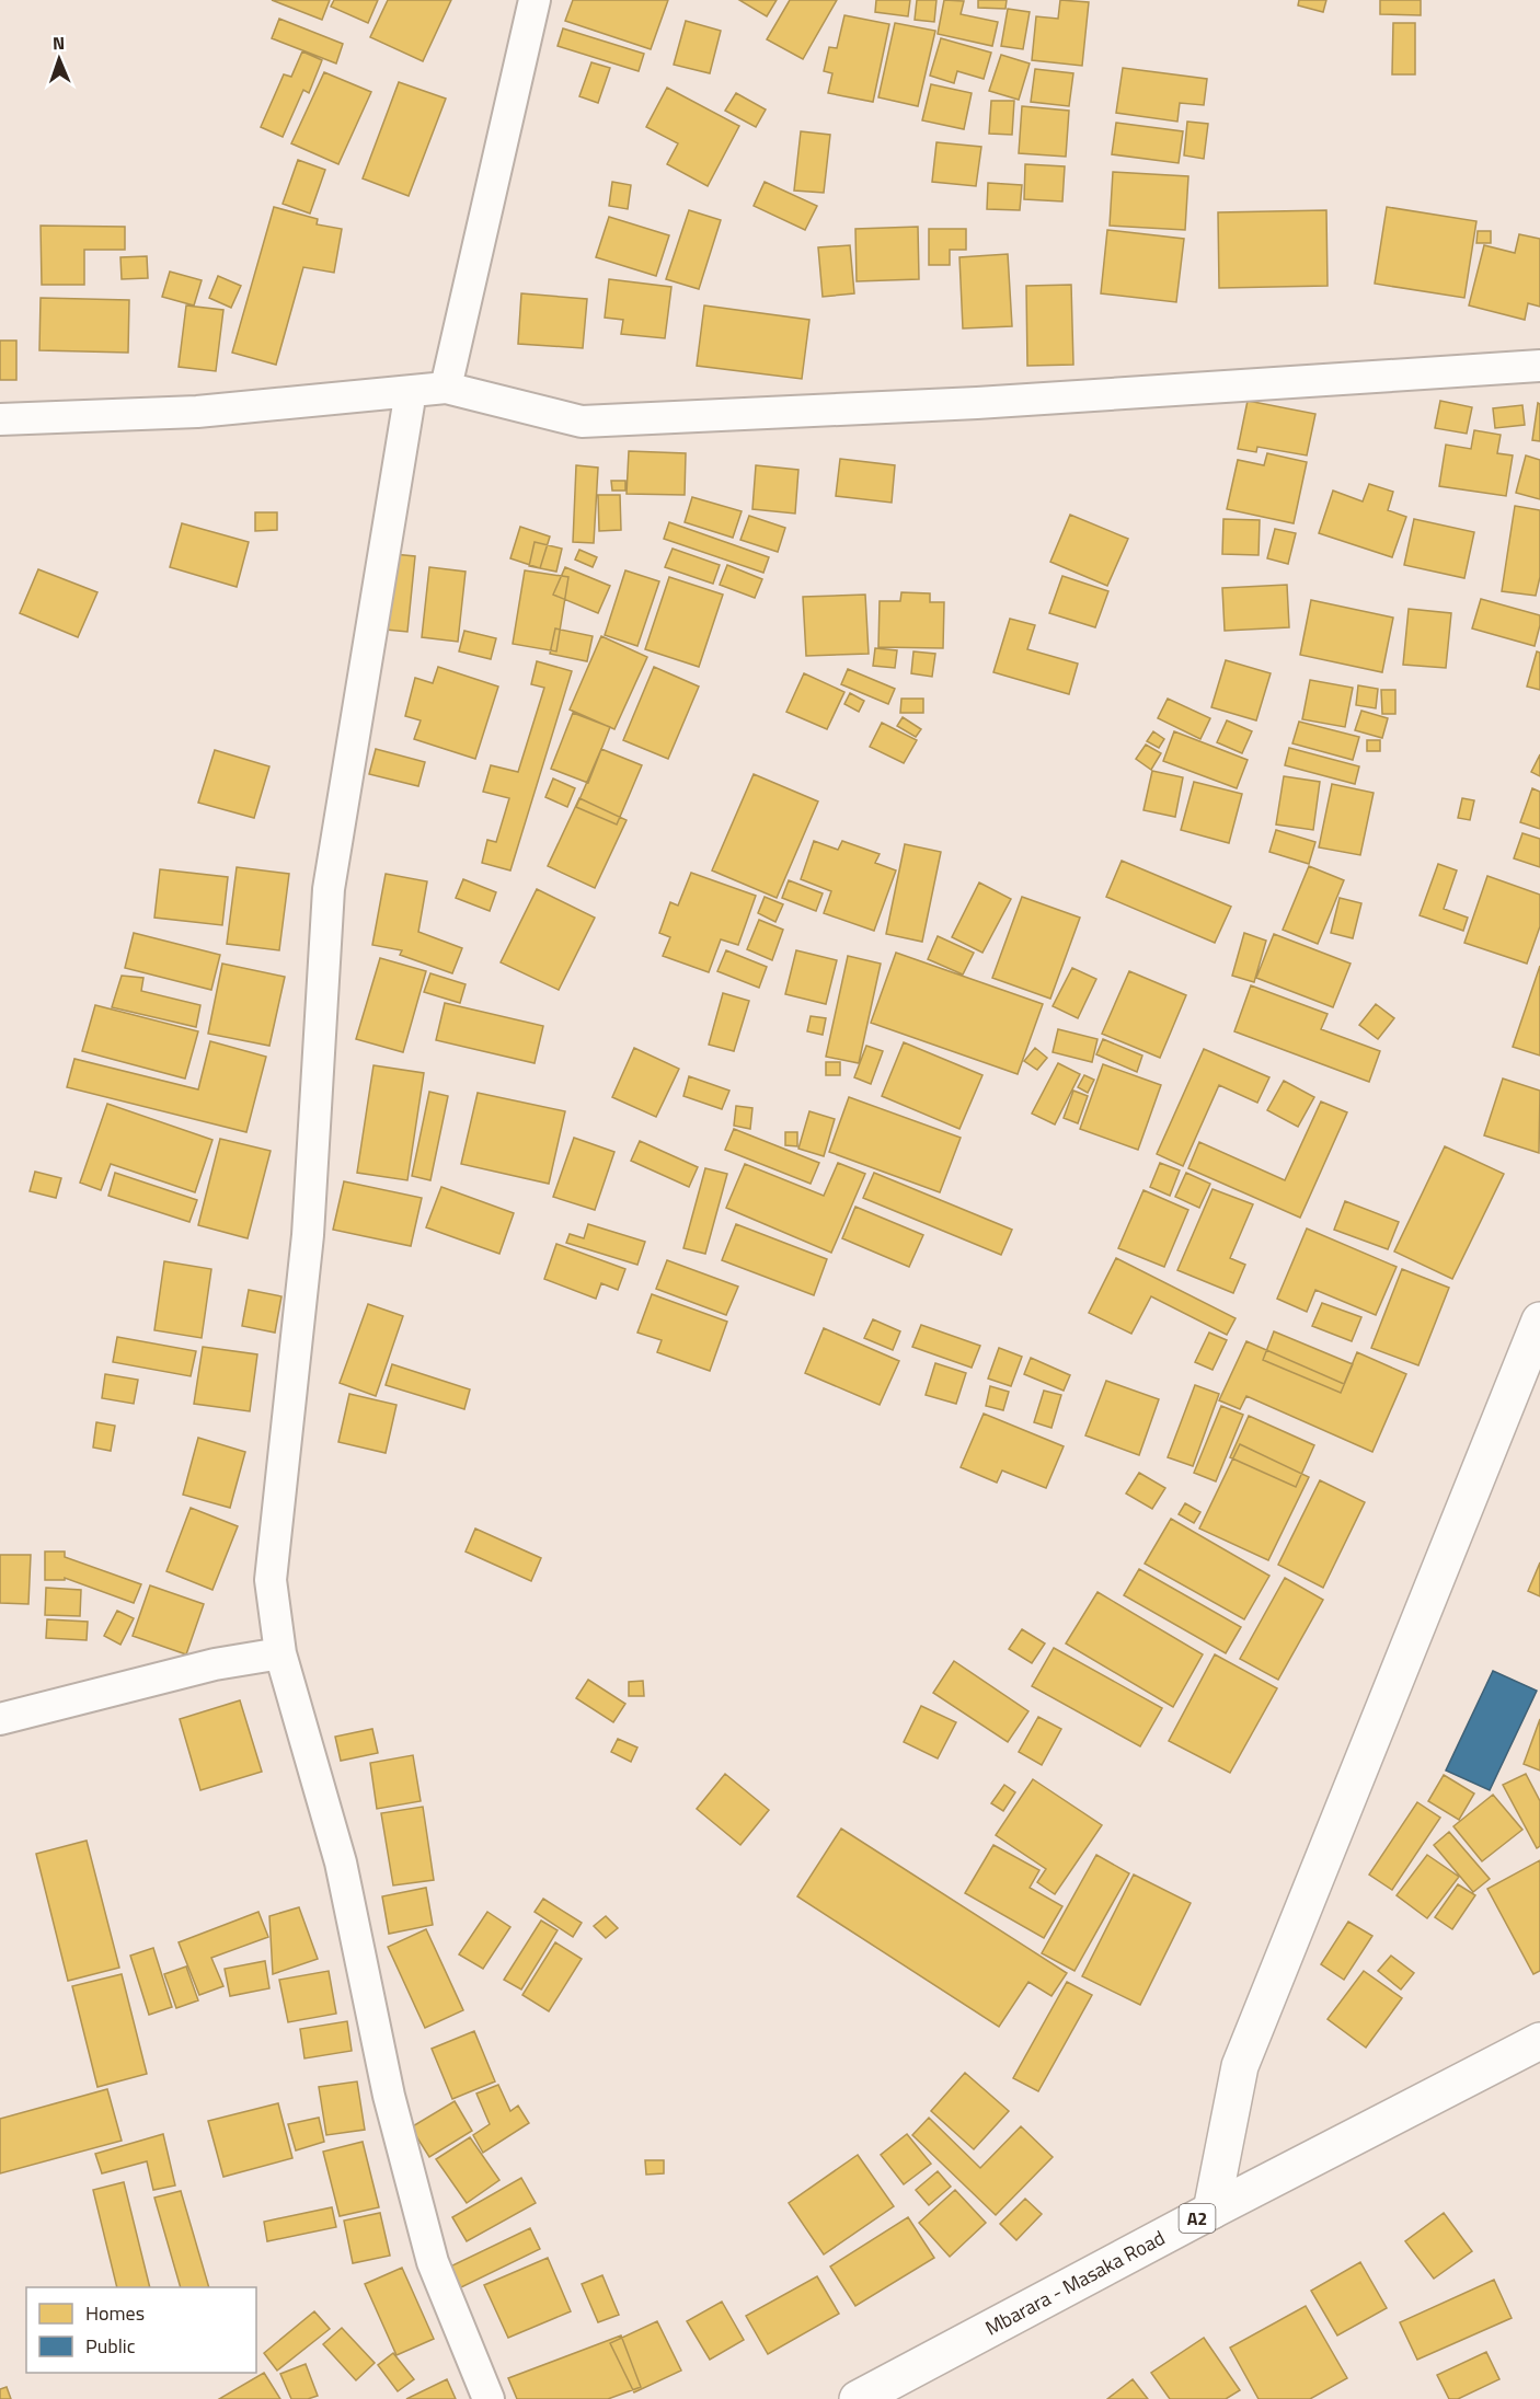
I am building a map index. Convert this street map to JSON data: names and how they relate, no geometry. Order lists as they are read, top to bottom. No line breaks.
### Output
{"streets":{"main road":["A2","Mbarara - Masaka Road"]},"legend":["Homes","Public"],"north":"top"}
